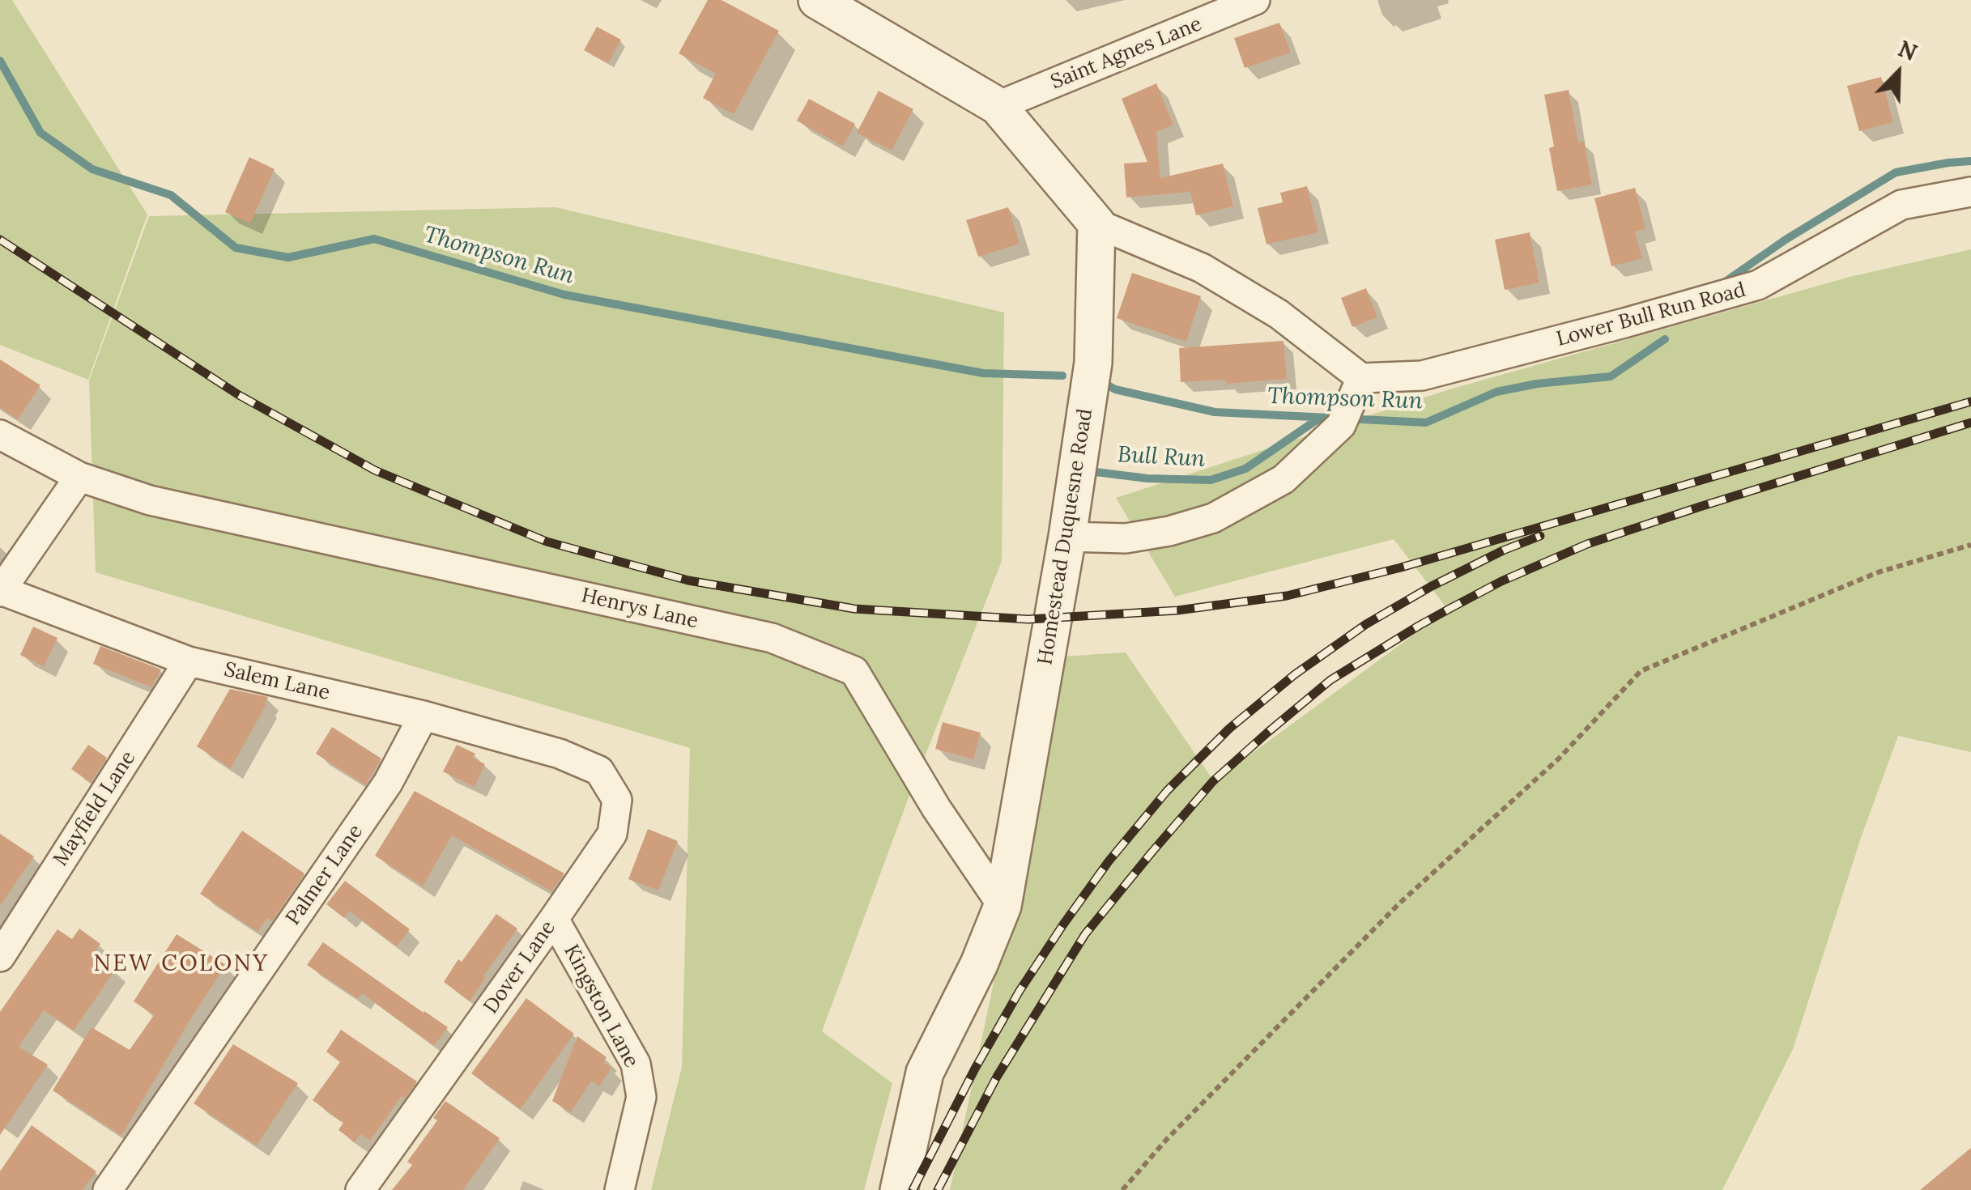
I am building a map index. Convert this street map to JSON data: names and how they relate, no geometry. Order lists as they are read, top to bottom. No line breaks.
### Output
{"streets":{"street":["Saint Agnes Lane","Lower Bull Run Road","Homestead Duquesne Road","Henrys Lane","Salem Lane","Mayfield Lane","Palmer Lane","Dover Lane","Kingston Lane"]},"crossings":[["Homestead Duquesne Road","Henrys Lane"],["Salem Lane","Mayfield Lane"],["Salem Lane","Palmer Lane"],["Salem Lane","Dover Lane"],["Dover Lane","Kingston Lane"]],"districts":["NEW COLONY"],"water":["Thompson Run","Bull Run"],"north":"top right"}
